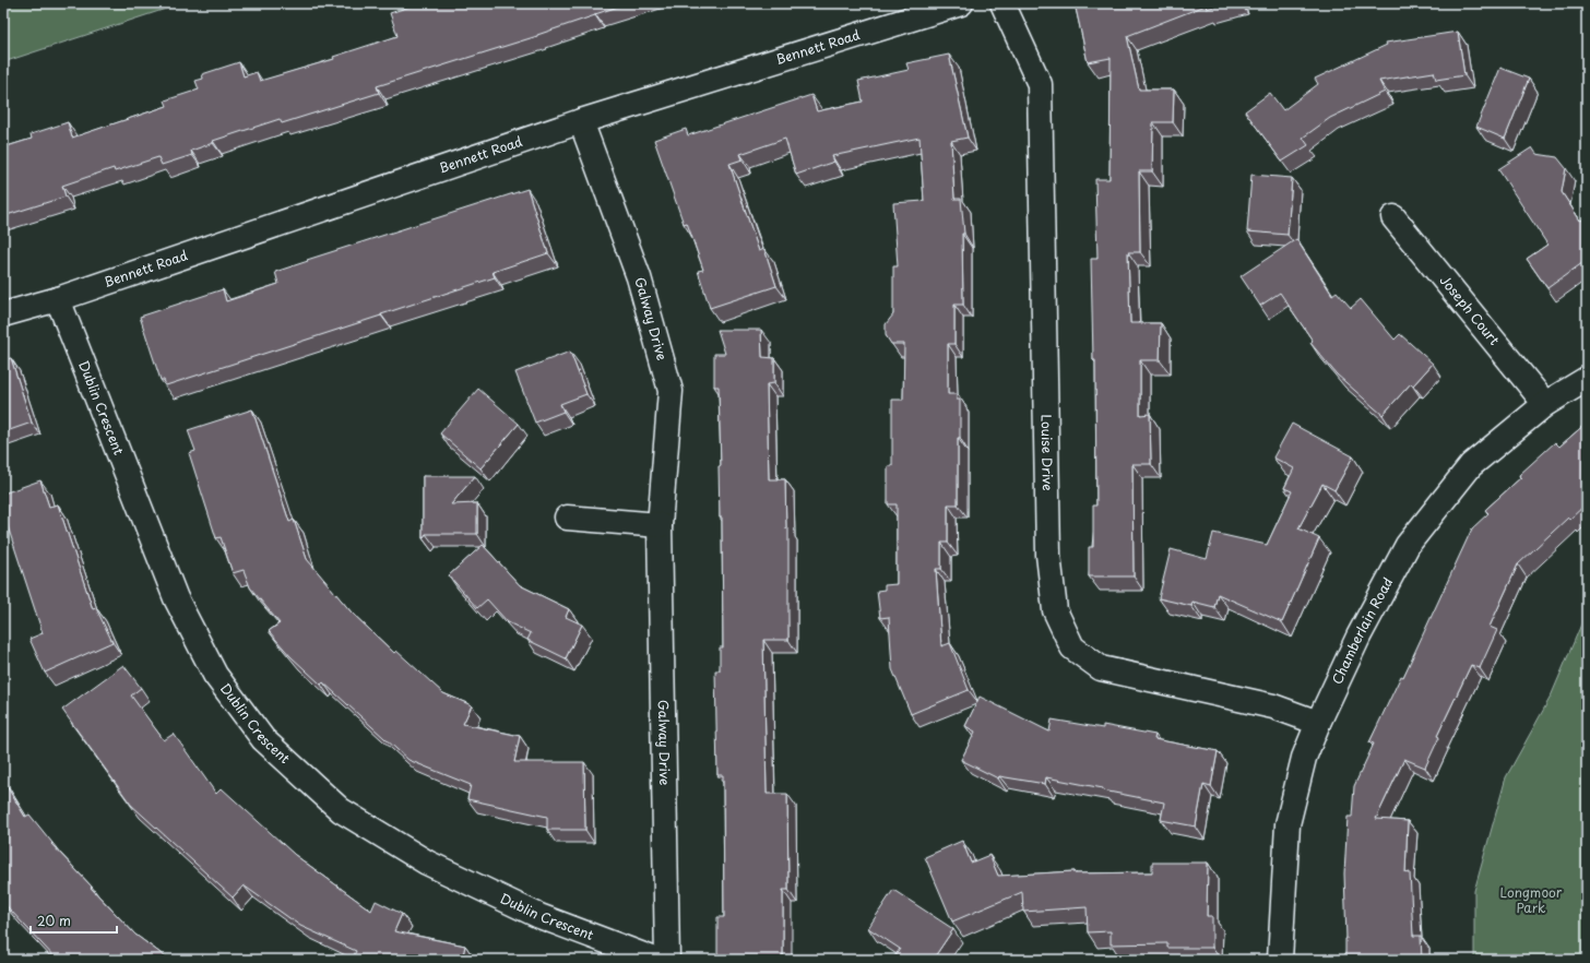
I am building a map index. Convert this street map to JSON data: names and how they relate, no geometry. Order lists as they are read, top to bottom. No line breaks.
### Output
{"streets":{"street":["Bennett Road","Joseph Court","Galway Drive","Dublin Crescent","Louise Drive","Chamberlain Road"]},"crossings":[["Bennett Road","Galway Drive"],["Bennett Road","Dublin Crescent"],["Joseph Court","Chamberlain Road"],["Louise Drive","Chamberlain Road"]],"parks":["Longmoor Park"],"scale_bar":"20 m"}
